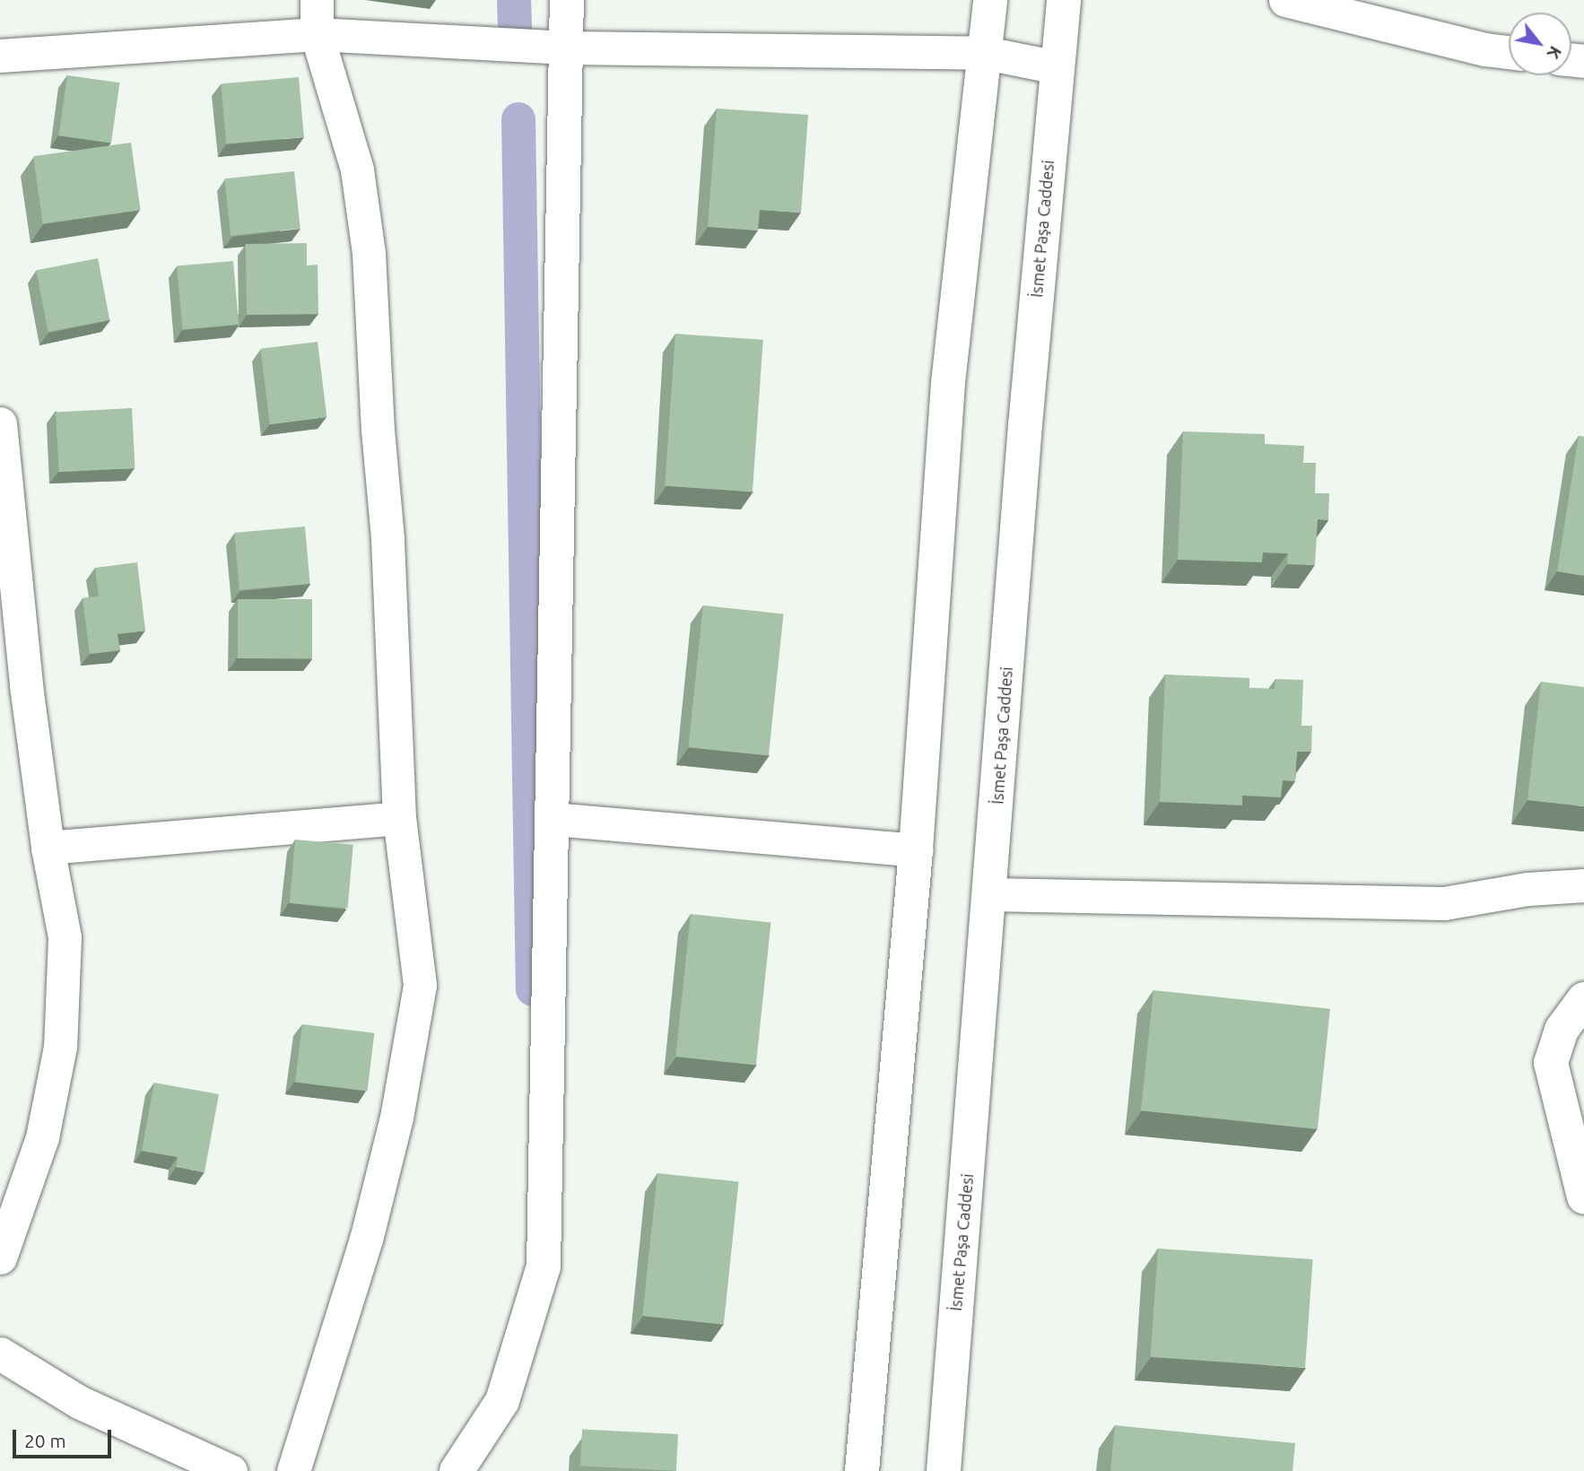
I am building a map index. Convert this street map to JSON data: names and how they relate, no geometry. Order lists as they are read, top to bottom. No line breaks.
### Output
{"streets":{"main road":["İsmet Paşa Caddesi"]},"scale_bar":"20 m","north":"bottom right"}
